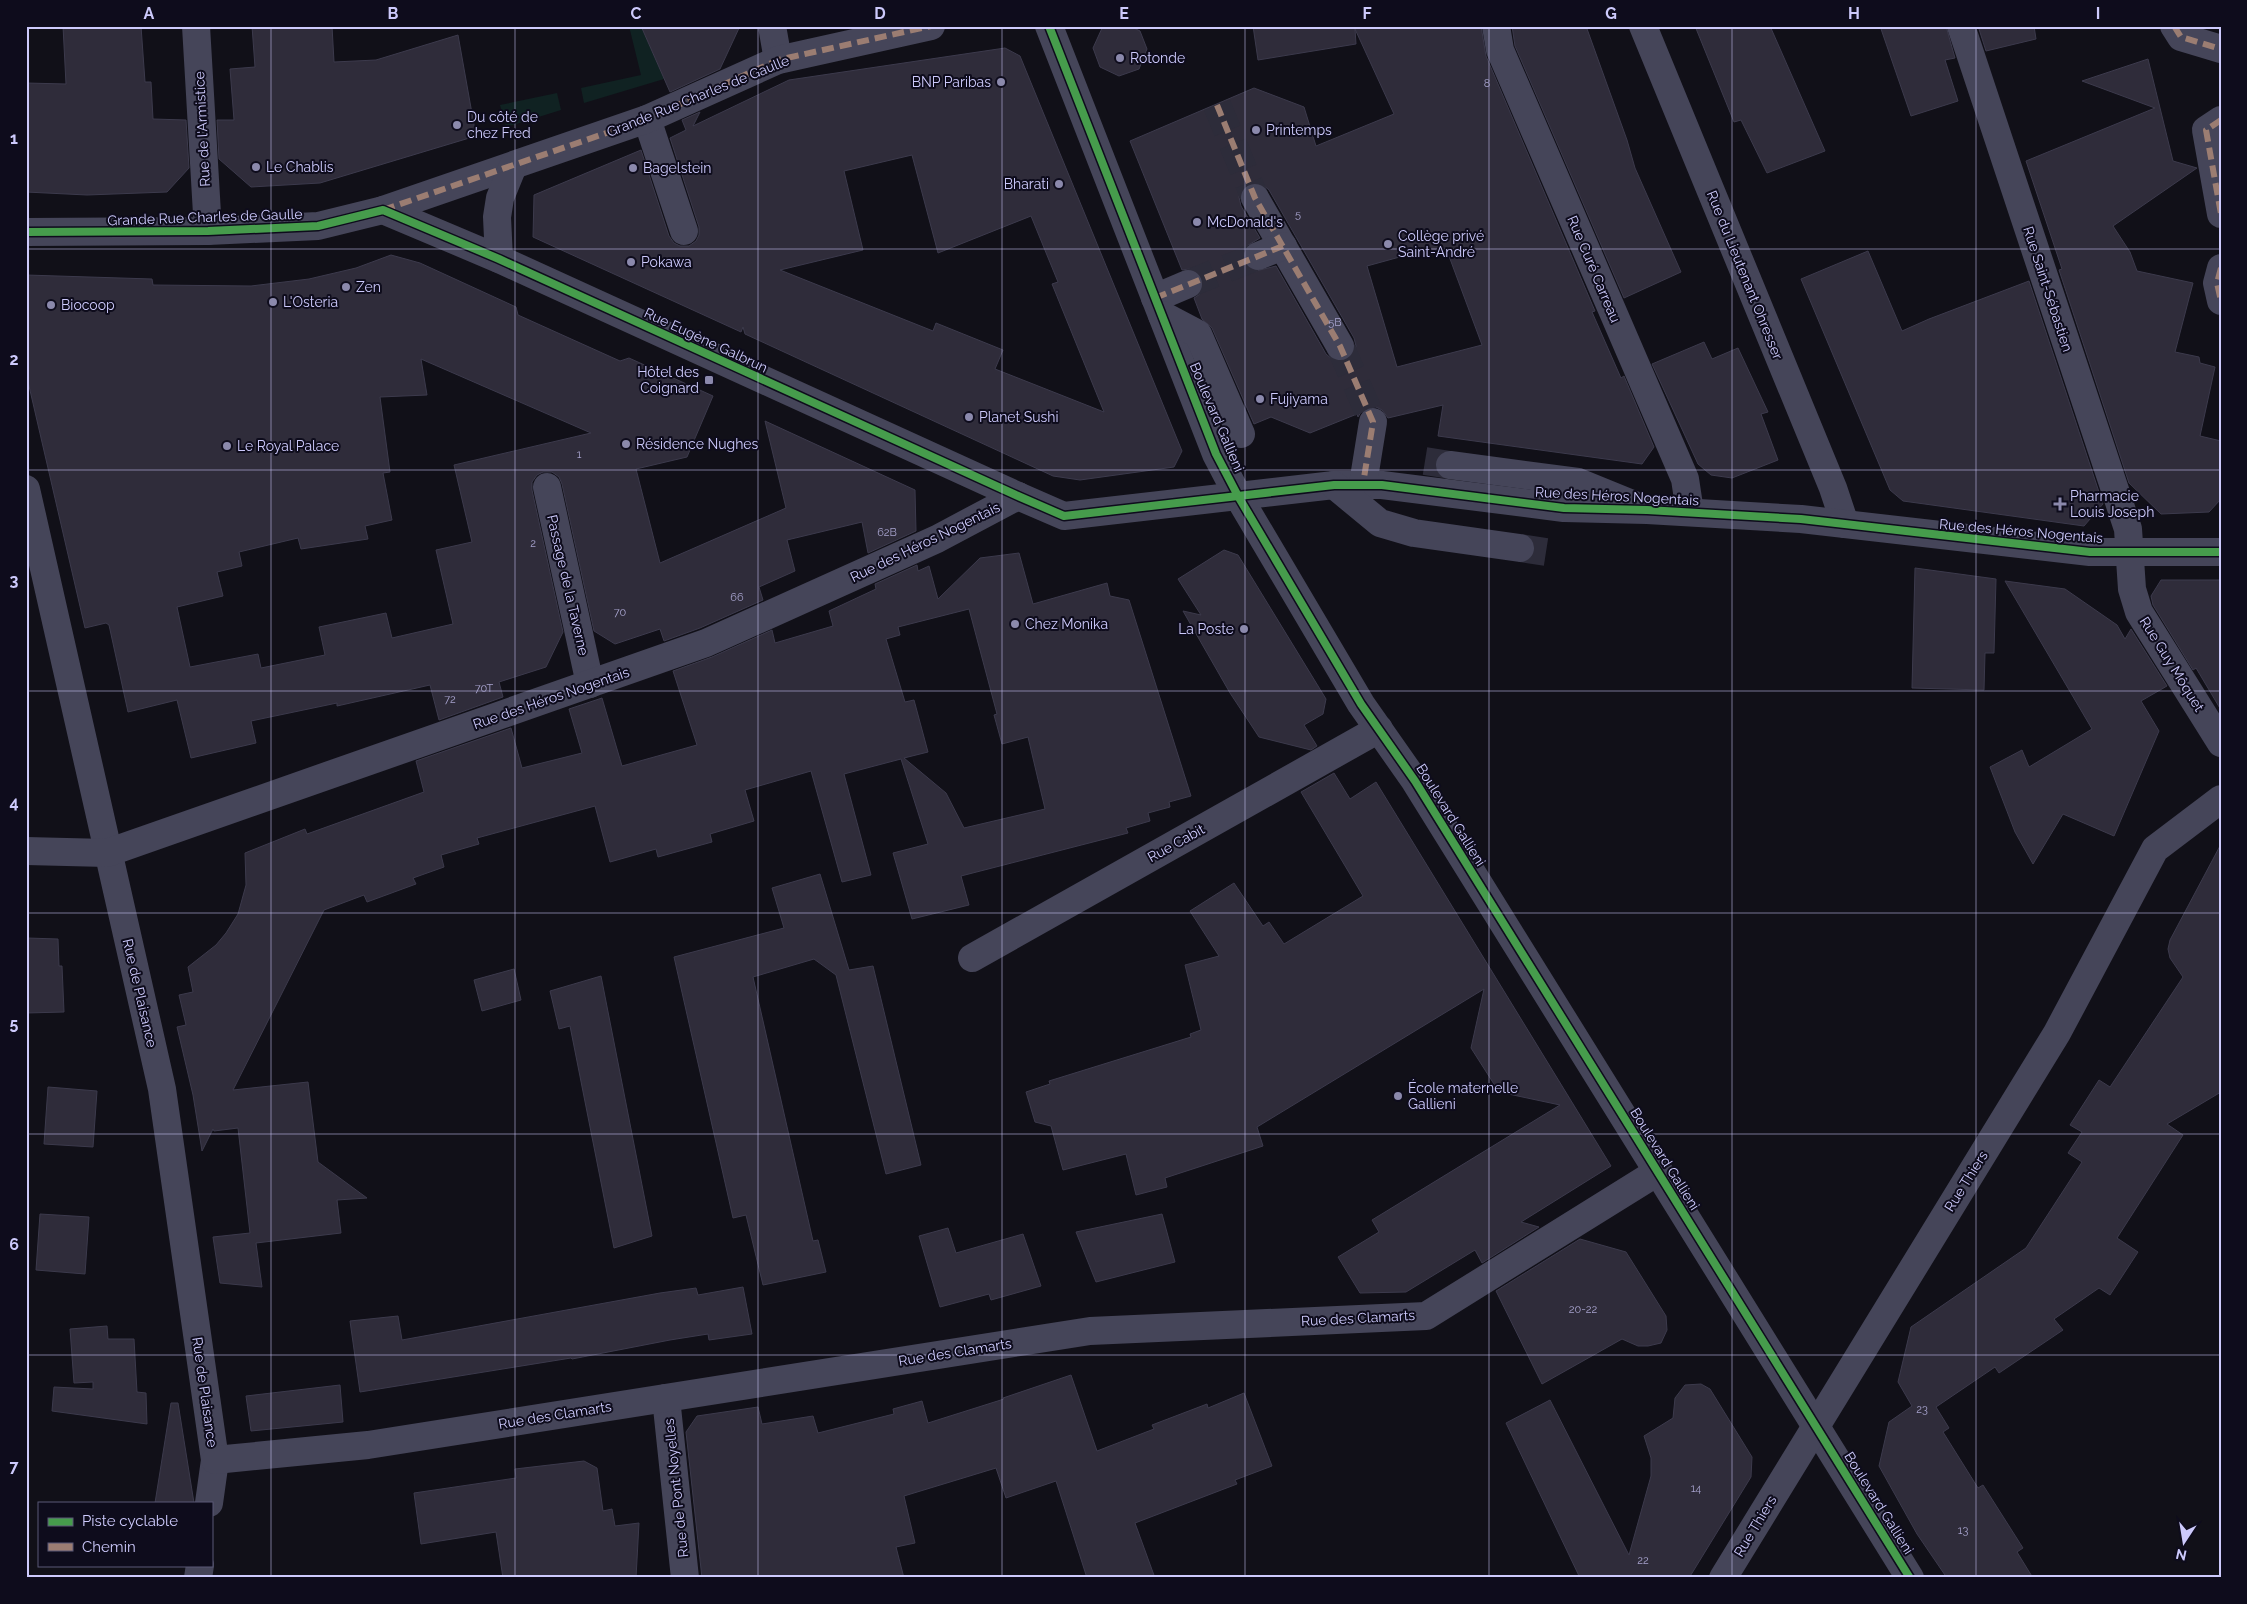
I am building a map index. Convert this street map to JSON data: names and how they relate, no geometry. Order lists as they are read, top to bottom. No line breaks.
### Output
{"streets":{"street":["Grande Rue Charles de Gaulle","Rue de l'Armistice","Rue Curé Carreau","Rue du Lieutenant Ohresser","Rue Saint-Sébastien","Rue Eugène Galbrun","Boulevard Gallieni","Rue des Héros Nogentais","Passage de la Taverne","Rue Guy Môquet","Rue Cabit","Rue de Plaisance","Rue Thiers","Rue des Clamarts","Rue de Pont Noyelles"]},"crossings":[["Grande Rue Charles de Gaulle","Rue de l'Armistice"],["Grande Rue Charles de Gaulle","Rue Eugène Galbrun"],["Rue Curé Carreau","Rue des Héros Nogentais"],["Rue du Lieutenant Ohresser","Rue des Héros Nogentais"],["Rue Saint-Sébastien","Rue des Héros Nogentais"],["Rue Saint-Sébastien","Rue Guy Môquet"],["Rue Eugène Galbrun","Rue des Héros Nogentais"],["Boulevard Gallieni","Rue des Héros Nogentais"],["Boulevard Gallieni","Rue Cabit"],["Boulevard Gallieni","Rue Thiers"],["Boulevard Gallieni","Rue des Clamarts"],["Rue des Héros Nogentais","Passage de la Taverne"],["Rue des Héros Nogentais","Rue Guy Môquet"],["Rue des Héros Nogentais","Rue de Plaisance"],["Rue de Plaisance","Rue des Clamarts"],["Rue des Clamarts","Rue de Pont Noyelles"]],"places":{"other":["Rotonde","BNP Paribas","Du côté de chez Fred","Printemps","Le Chablis","Bagelstein","Bharati","McDonald's","Collège privé Saint-André","Pokawa","Zen","L'Osteria","Biocoop","Fujiyama","Planet Sushi","Résidence Nughes","Le Royal Palace","Chez Monika","La Poste","École maternelle Gallieni"],"transit":["Hôtel des Coignard"],"health":["Pharmacie Louis Joseph"]},"house_numbers":["8","5","5B","1","62B","2","66","70","70T","72","20-22","23","14","13","22"],"legend":["Piste cyclable","Chemin"],"north":"bottom","grid":{"columns":["A","B","C","D","E","F","G","H","I"],"rows":["1","2","3","4","5","6","7"]}}
